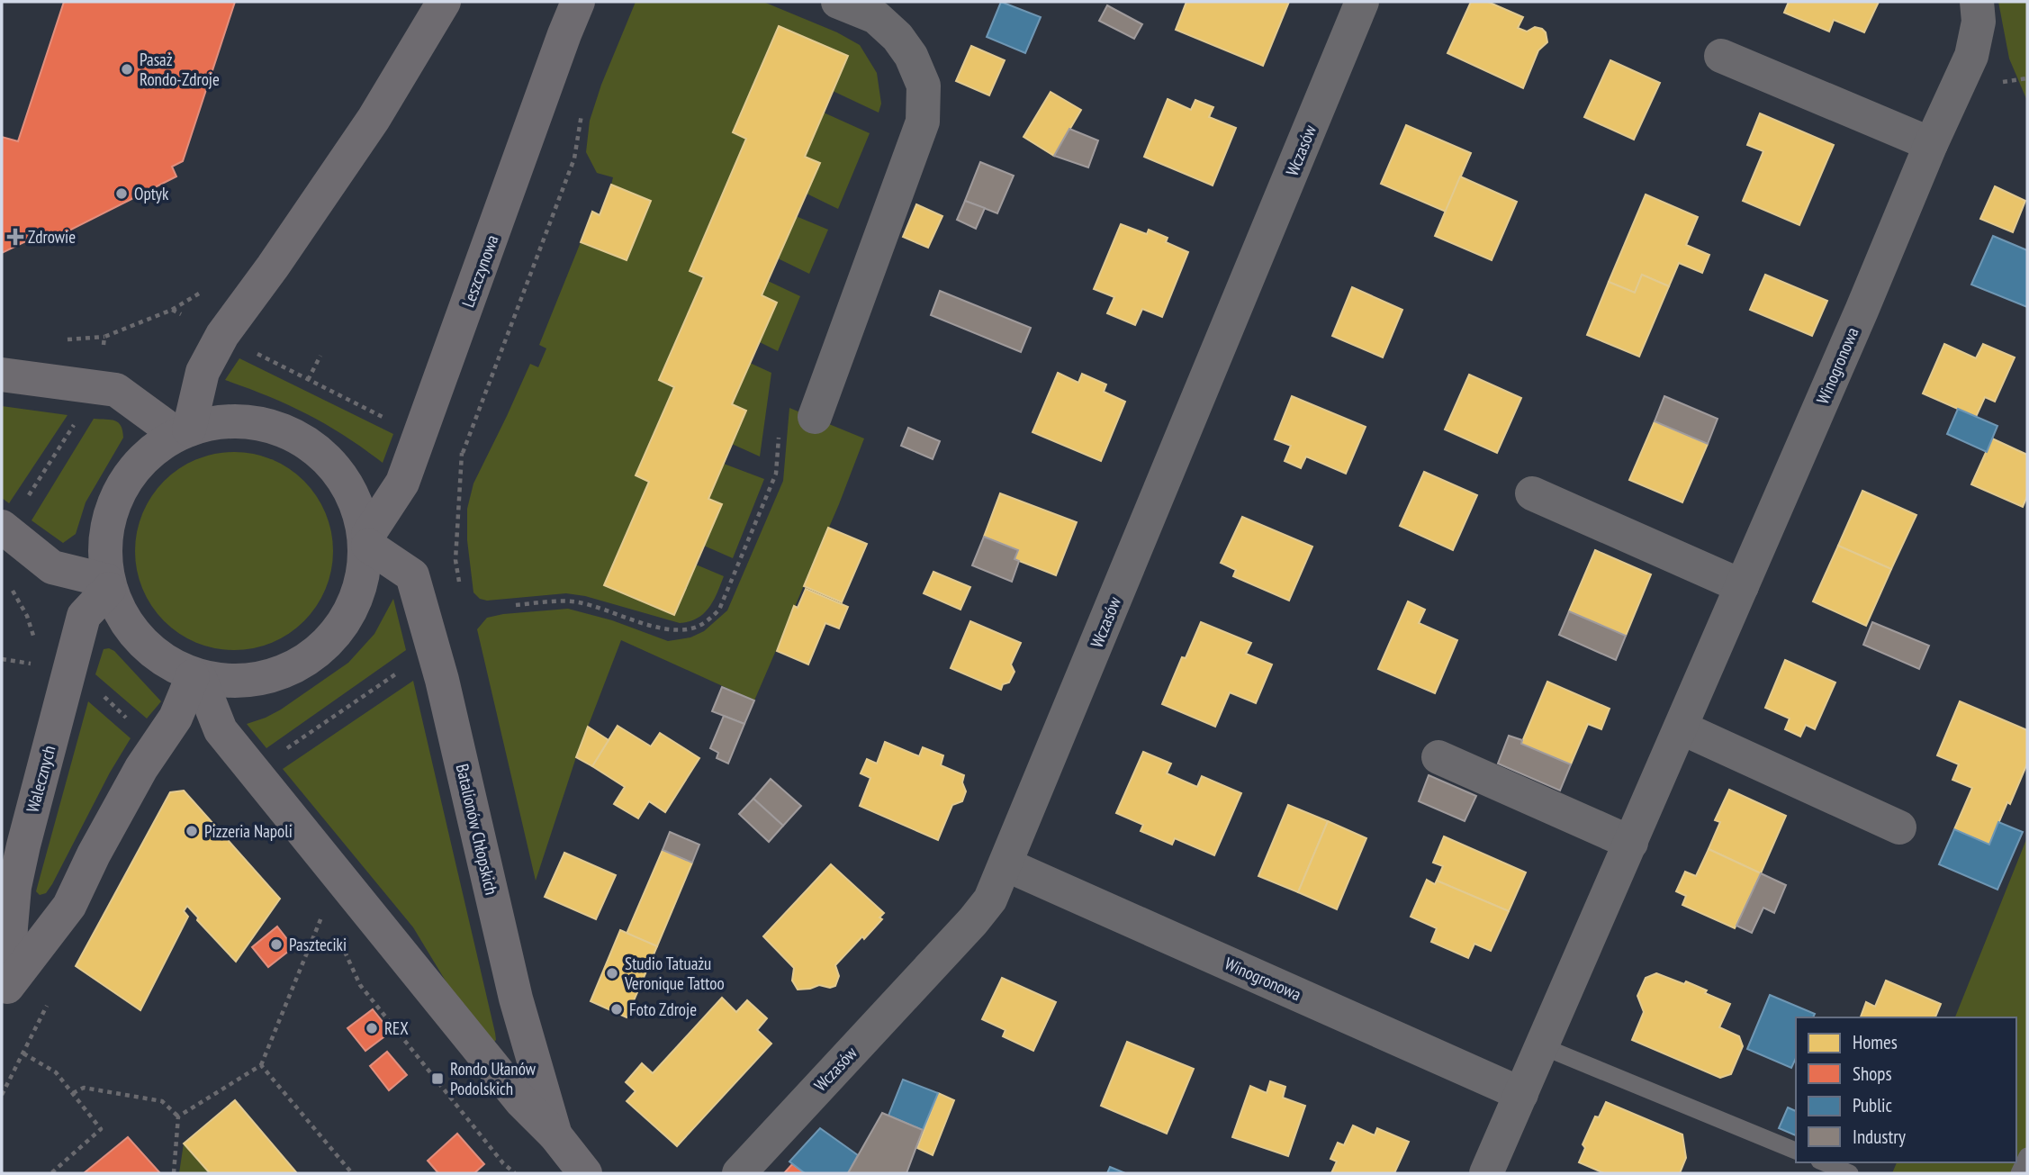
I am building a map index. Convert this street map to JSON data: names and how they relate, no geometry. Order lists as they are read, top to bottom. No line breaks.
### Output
{"streets":{"street":["Wczasów","Leszczynowa","Winogronowa","Walecznych","Batalionów Chłopskich"]},"crossings":[["Wczasów","Winogronowa"],["Leszczynowa","Batalionów Chłopskich"],["Walecznych","Batalionów Chłopskich"]],"places":{"other":["Pasaż Rondo-Zdroje","Optyk","Pizzeria Napoli","Paszteciki","Studio Tatuażu Veronique Tattoo","Foto Zdroje","REX"],"health":["Zdrowie"],"transit":["Rondo Ułanów Podolskich"]},"legend":["Homes","Shops","Public","Industry"]}
